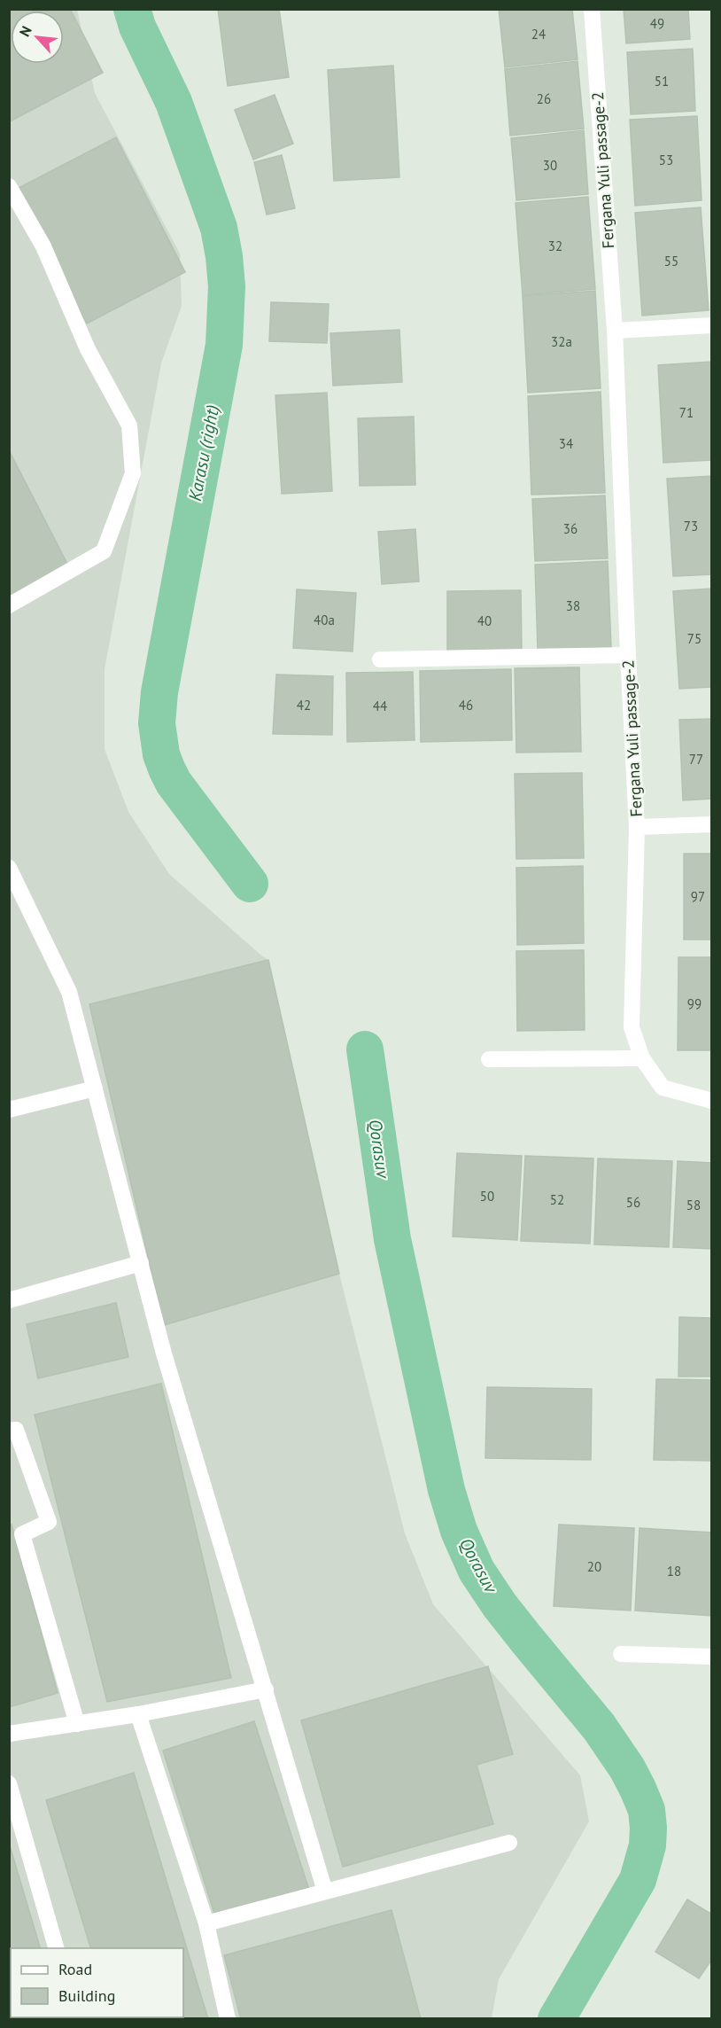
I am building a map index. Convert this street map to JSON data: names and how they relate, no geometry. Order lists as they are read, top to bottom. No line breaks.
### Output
{"streets":{"street":["Fergana Yuli passage-2"]},"water":["Karasu (right)","Qorasuv"],"house_numbers":["49","24","51","26","53","30","32","55","32a","71","34","73","36","38","40a","40","75","42","46","44","77","97","99","50","52","56","58","20","18"],"legend":["Road","Building"],"north":"top left"}
